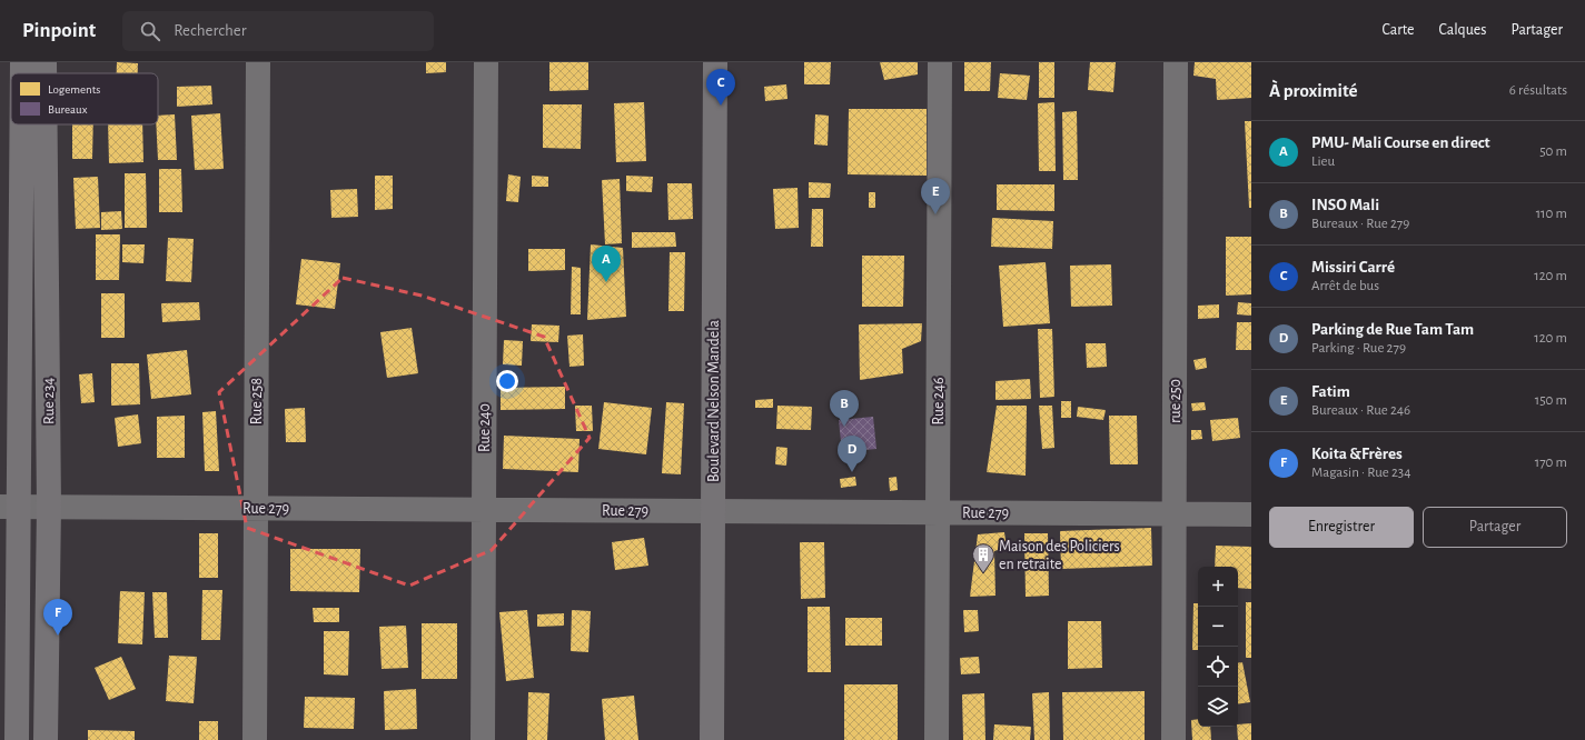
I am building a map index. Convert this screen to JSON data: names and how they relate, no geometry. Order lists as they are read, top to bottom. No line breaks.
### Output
{"streets":{"main road":["Rue 234","Boulevard Nelson Mandela"],"street":["Rue 258","Rue 246","rue 250","Rue 240","Rue 279"]},"crossings":[["Rue 234","Rue 279"],["Rue 258","Rue 279"],["Boulevard Nelson Mandela","Rue 279"],["Rue 246","Rue 279"],["rue 250","Rue 279"],["Rue 240","Rue 279"]],"places":{"building":["Maison des Policiers en retraite"]},"legend":["Logements","Bureaux"],"page":{"header":"Pinpoint","search":"Rechercher","nav":["Carte","Calques","Partager"],"heading":["À proximité","6 résultats"],"pins":["C","E","A","B","D","F"],"list":[{"mark":"A","name":"PMU- Mali Course en direct","note":"Lieu","value":"50 m"},{"mark":"B","name":"INSO Mali","note":"Bureaux · Rue 279","value":"110 m"},{"mark":"C","name":"Missiri Carré","note":"Arrêt de bus","value":"120 m"},{"mark":"D","name":"Parking de Rue Tam Tam","note":"Parking · Rue 279","value":"120 m"},{"mark":"E","name":"Fatim","note":"Bureaux · Rue 246","value":"150 m"},{"mark":"F","name":"Koita &Frères","note":"Magasin · Rue 234","value":"170 m"}],"buttons":["Enregistrer","Partager"],"map_buttons":["+","−"]}}
